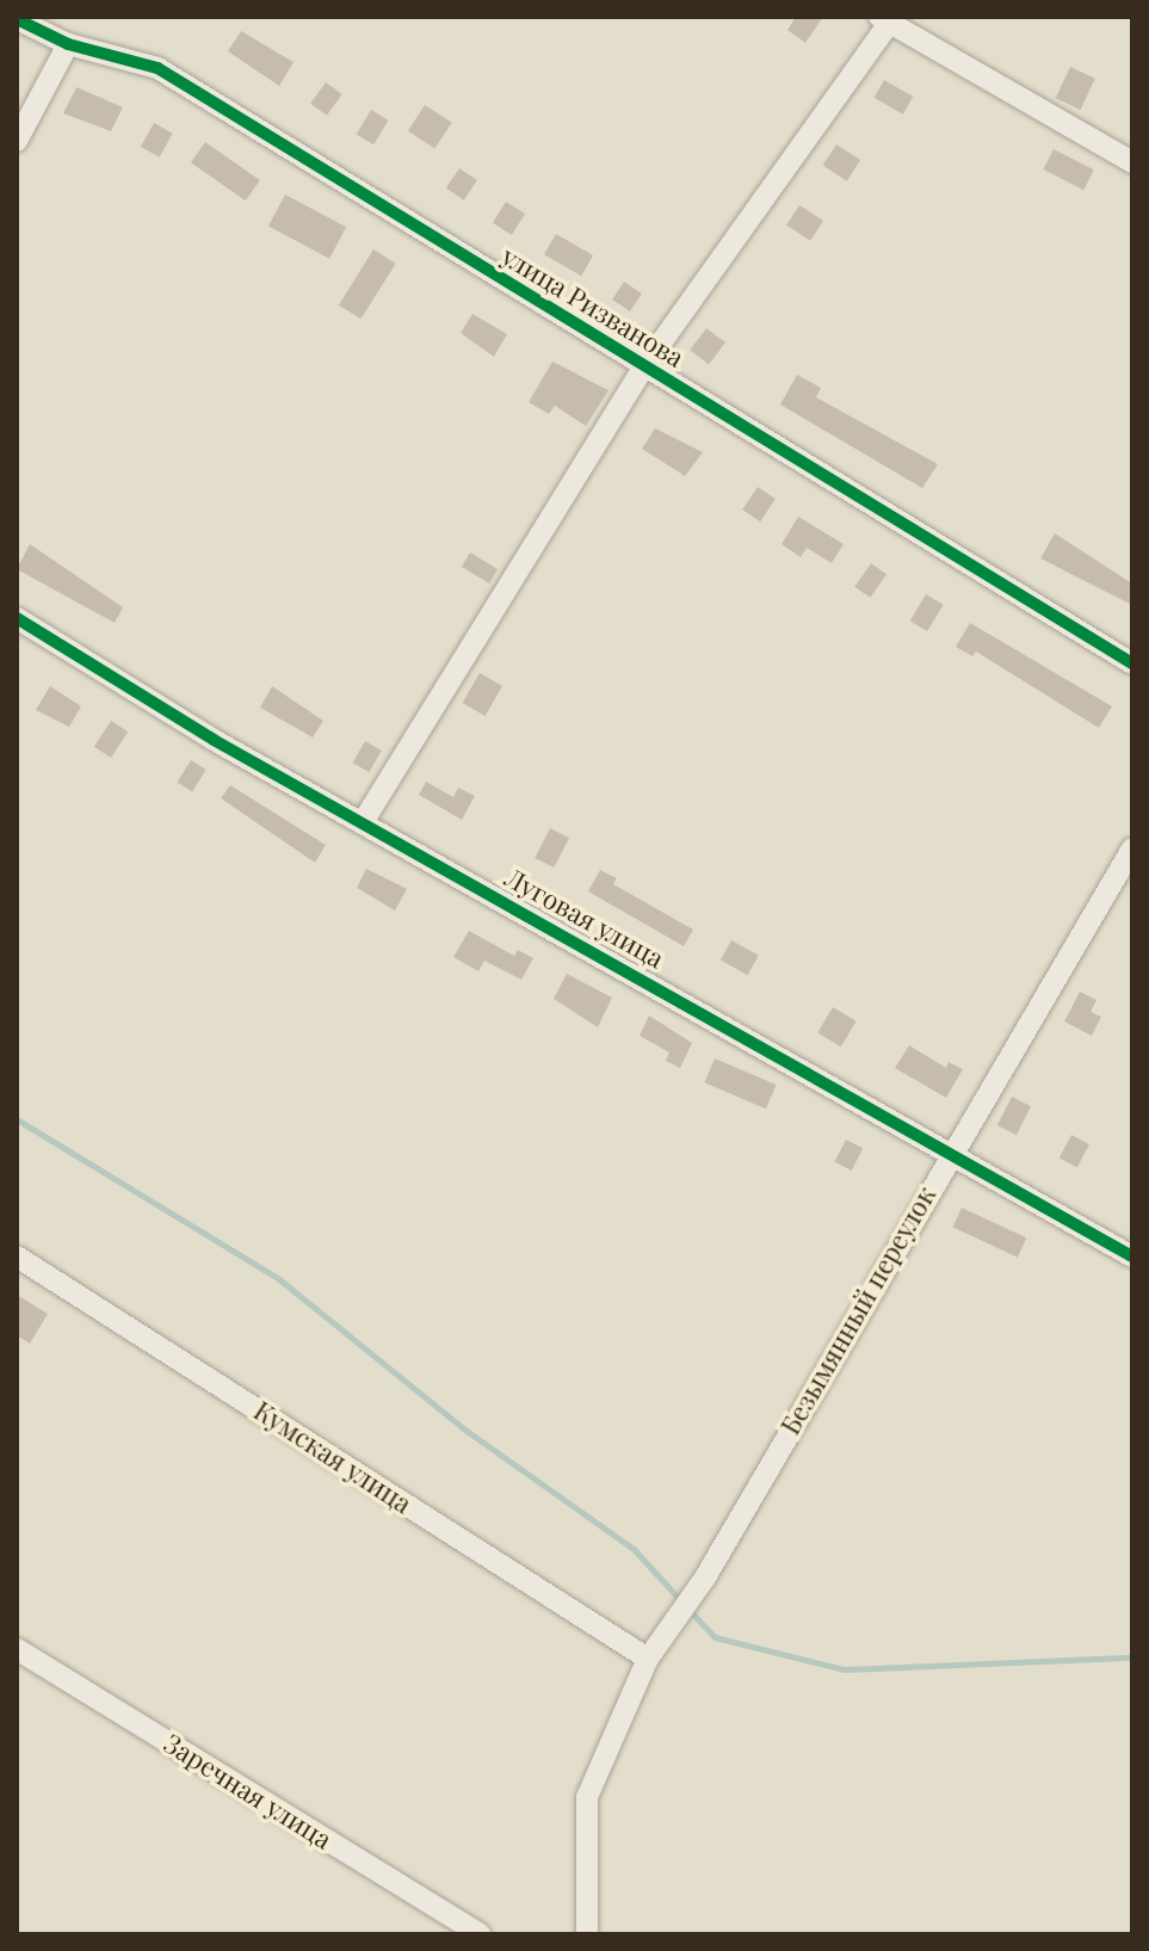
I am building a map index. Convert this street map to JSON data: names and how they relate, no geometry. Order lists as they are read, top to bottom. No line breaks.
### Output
{"streets":{"street":["улица Ризванова","Луговая улица","Безымянный переулок","Кумская улица","Заречная улица"]},"crossings":[["Луговая улица","Безымянный переулок"],["Безымянный переулок","Кумская улица"]]}
